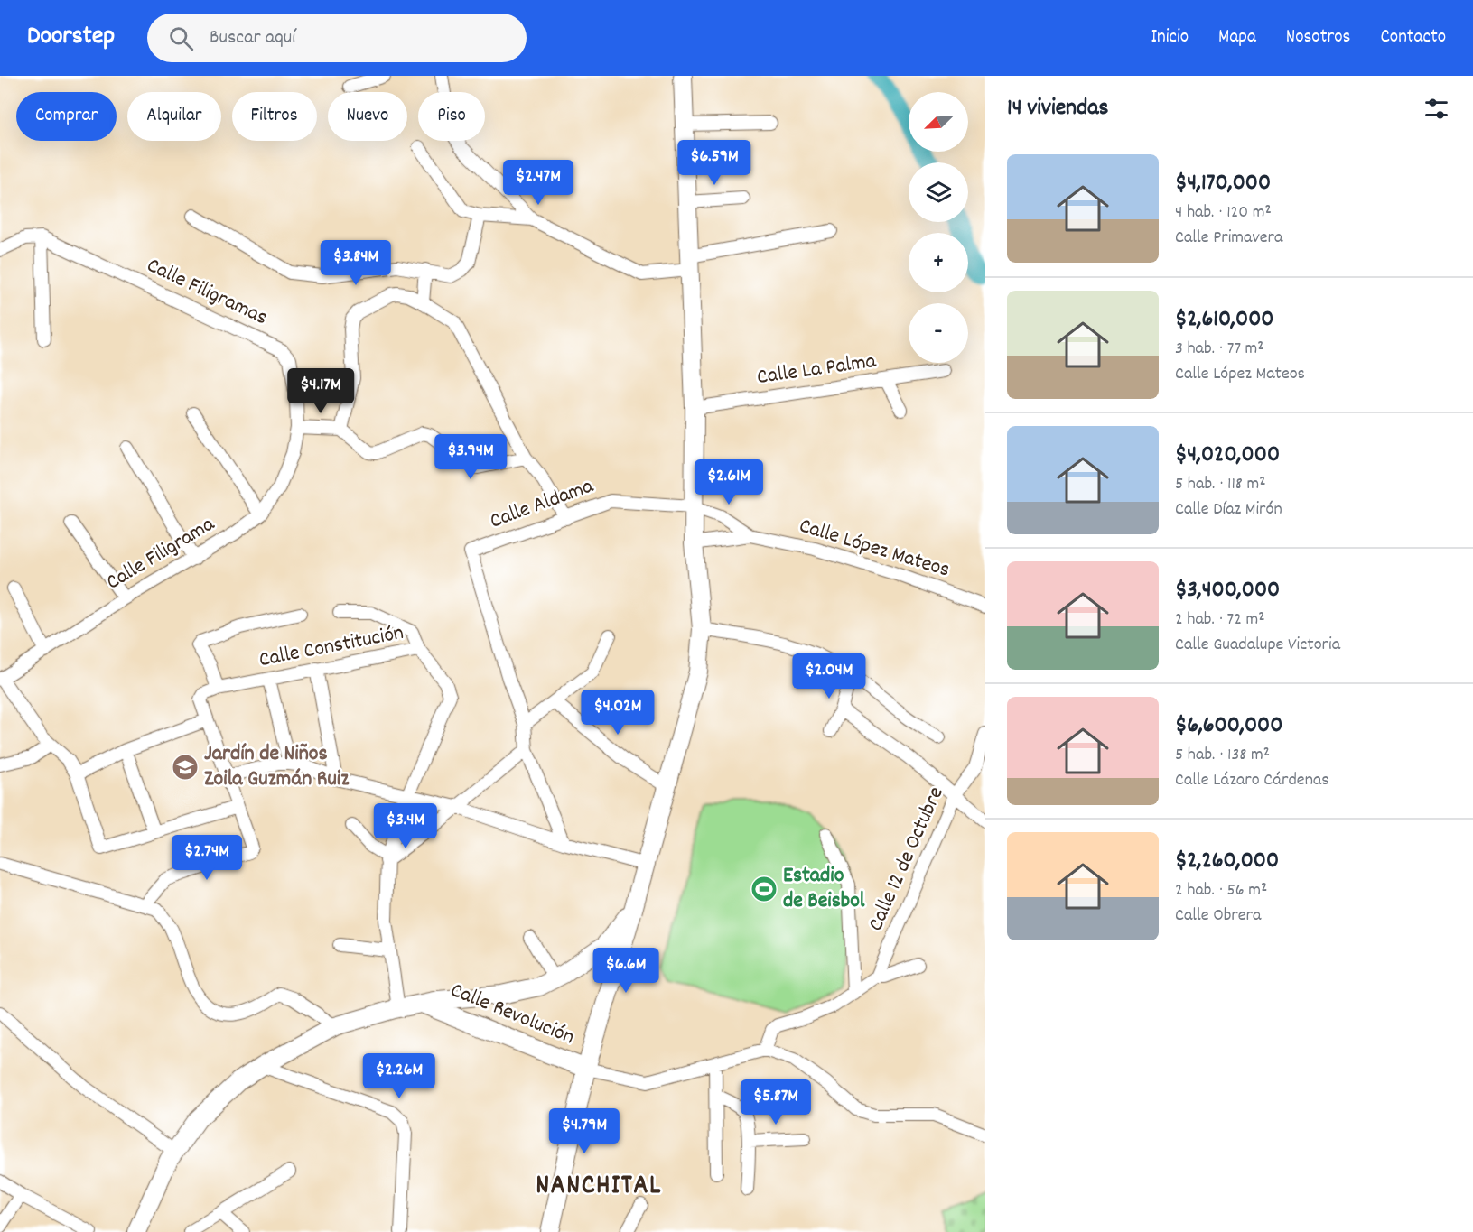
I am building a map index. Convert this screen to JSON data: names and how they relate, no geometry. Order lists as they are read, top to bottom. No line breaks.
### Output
{"streets":{"main road":["Calle Revolución"],"street":["Calle Filigramas","Calle La Palma","Calle Aldama","Calle López Mateos","Calle Filigrama","Calle Constitución","Calle 12 de Octubre"]},"crossings":[["Calle Filigramas","Calle Filigrama"],["Calle Aldama","Calle López Mateos"],["Calle Constitución","Calle Revolución"]],"districts":["NANCHITAL"],"places":{"school or university":["Jardín de Niños Zoila Guzmán Ruiz"],"sports":["Estadio de Beisbol"]},"north":"bottom left","page":{"header":"Doorstep","search":"Buscar aquí","nav":["Inicio","Mapa","Nosotros","Contacto"],"heading":"14 viviendas","map_buttons":["+","−"],"chip":["Comprar","Alquilar","Filtros","Nuevo","Piso"],"price":["$6.59M","$2.47M","$3.84M","$4.17M","$3.94M","$2.61M","$2.04M","$4.02M","$3.4M","$2.74M","$6.6M","$2.26M","$5.87M","$4.79M"],"list":[{"name":"$4,170,000","note":"4 hab. · 120 m² · Calle Primavera"},{"name":"$2,610,000","note":"3 hab. · 77 m² · Calle López Mateos"},{"name":"$4,020,000","note":"5 hab. · 118 m² · Calle Díaz Mirón"},{"name":"$3,400,000","note":"2 hab. · 72 m² · Calle Guadalupe Victoria"},{"name":"$6,600,000","note":"5 hab. · 138 m² · Calle Lázaro Cárdenas"},{"name":"$2,260,000","note":"2 hab. · 56 m² · Calle Obrera"}]}}
